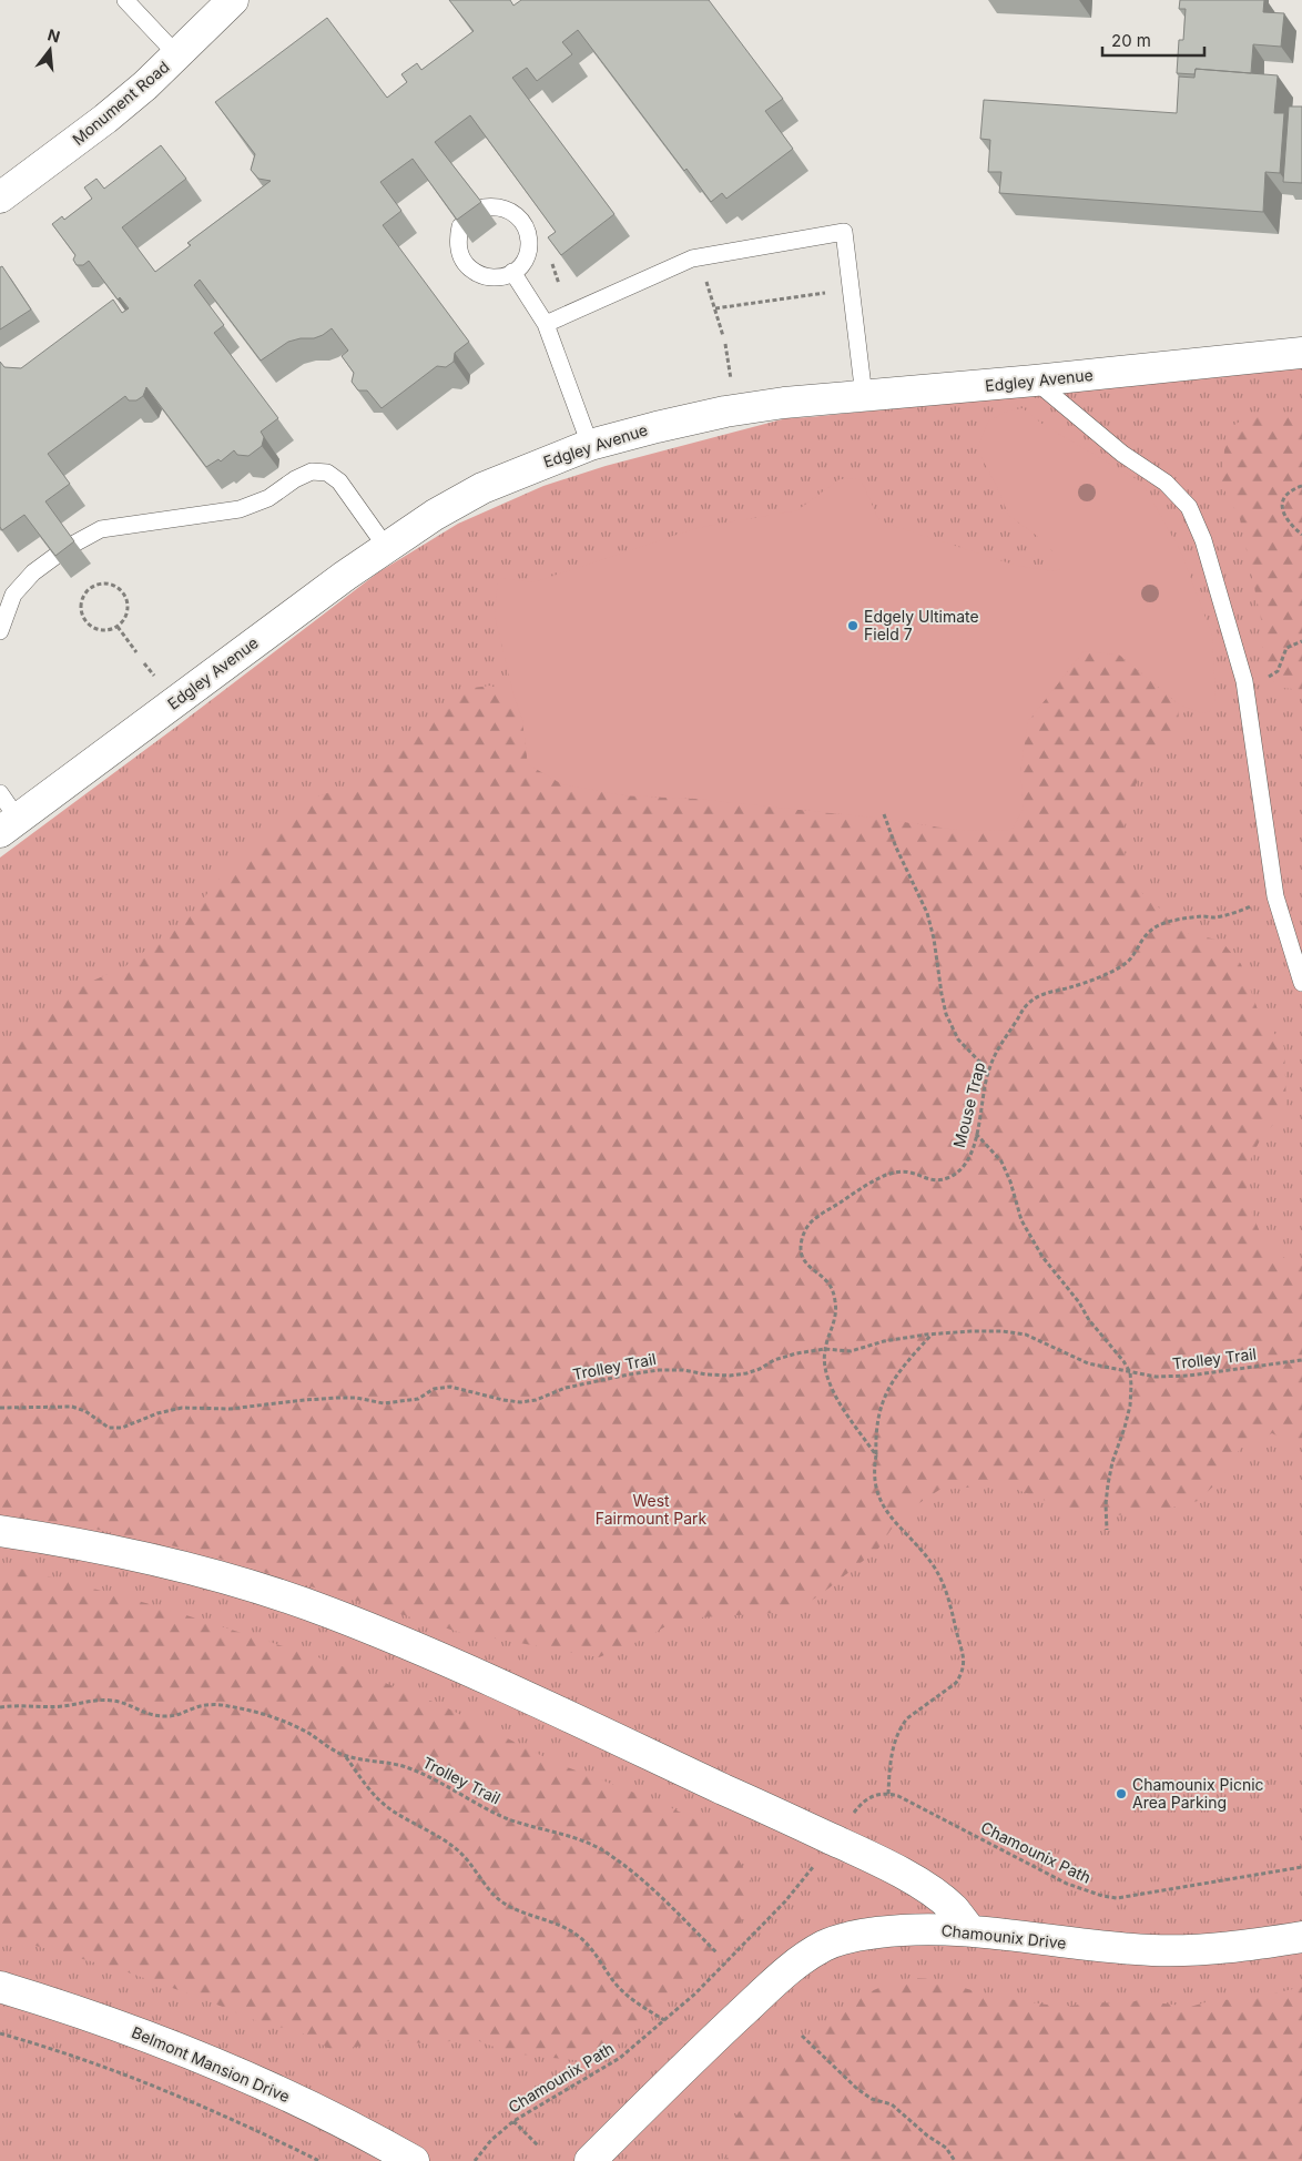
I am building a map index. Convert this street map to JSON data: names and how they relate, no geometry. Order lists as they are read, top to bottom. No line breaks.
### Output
{"streets":{"street":["Monument Road","Edgley Avenue","Chamounix Drive","Belmont Mansion Drive"],"path":["Mouse Trap","Trolley Trail","Chamounix Path"]},"crossings":[["Mouse Trap","Trolley Trail"]],"parks":["West Fairmount Park"],"places":["Edgely Ultimate Field 7","Chamounix Picnic Area Parking"],"scale_bar":"20 m","north":"top"}
